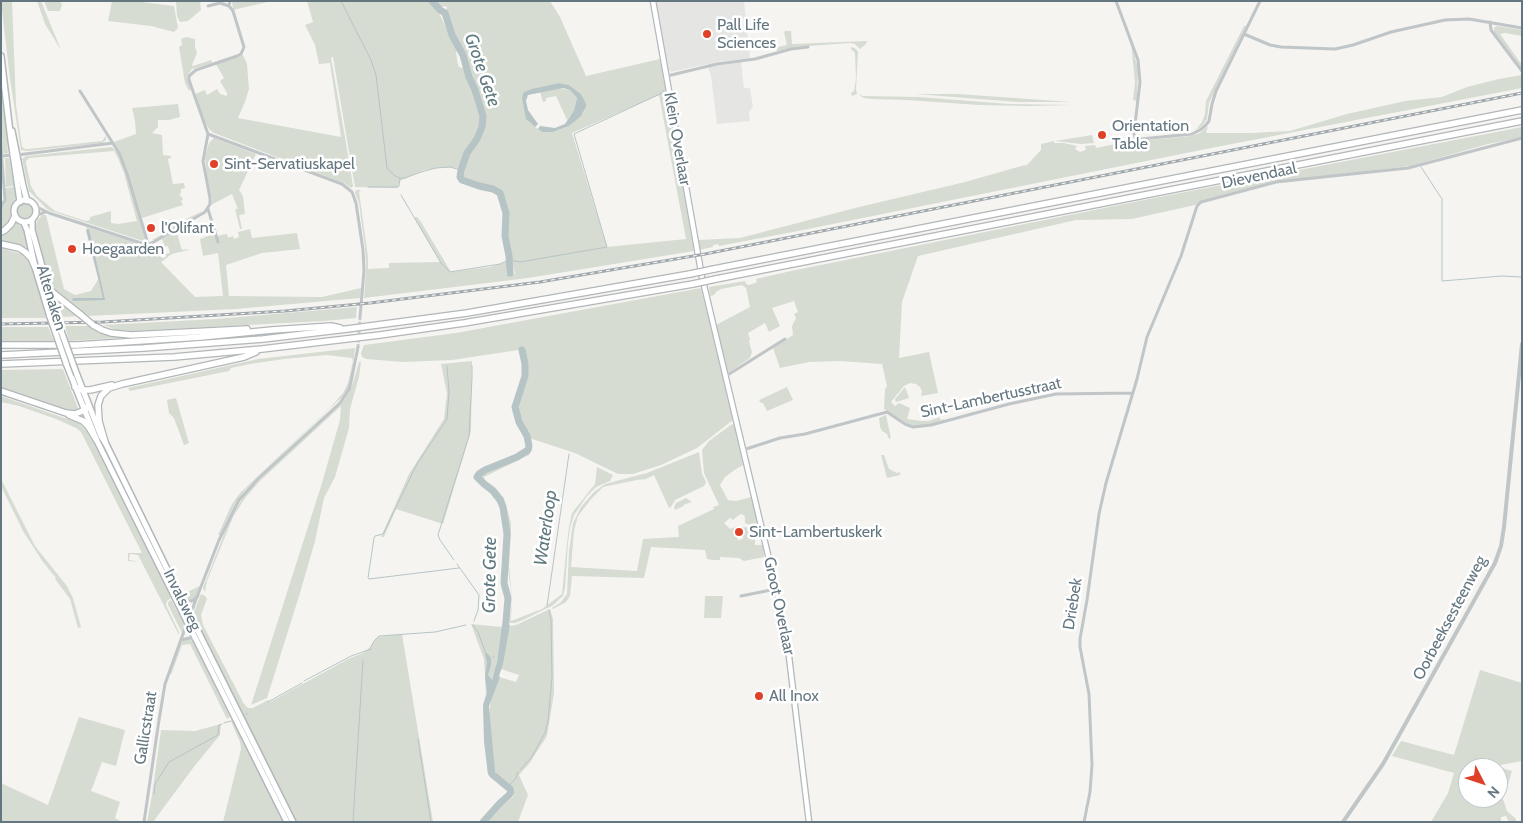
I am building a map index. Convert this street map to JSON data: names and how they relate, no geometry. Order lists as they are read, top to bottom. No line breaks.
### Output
{"streets":{"main road":["Klein Overlaar","Altenaken","Invalsweg","Groot Overlaar"],"street":["Dievendaal","Sint-Lambertusstraat","Driebek","Oorbeeksesteenweg","Gallicstraat"]},"crossings":[["Klein Overlaar","Groot Overlaar"],["Dievendaal","Sint-Lambertusstraat"],["Dievendaal","Driebek"],["Altenaken","Invalsweg"],["Sint-Lambertusstraat","Driebek"],["Sint-Lambertusstraat","Groot Overlaar"],["Invalsweg","Gallicstraat"]],"water":["Grote Gete","Waterloop"],"places":["Pall Life Sciences","Orientation Table","Sint-Servatiuskapel","l'Olifant","Hoegaarden","Sint-Lambertuskerk","All Inox"],"north":"bottom right"}
